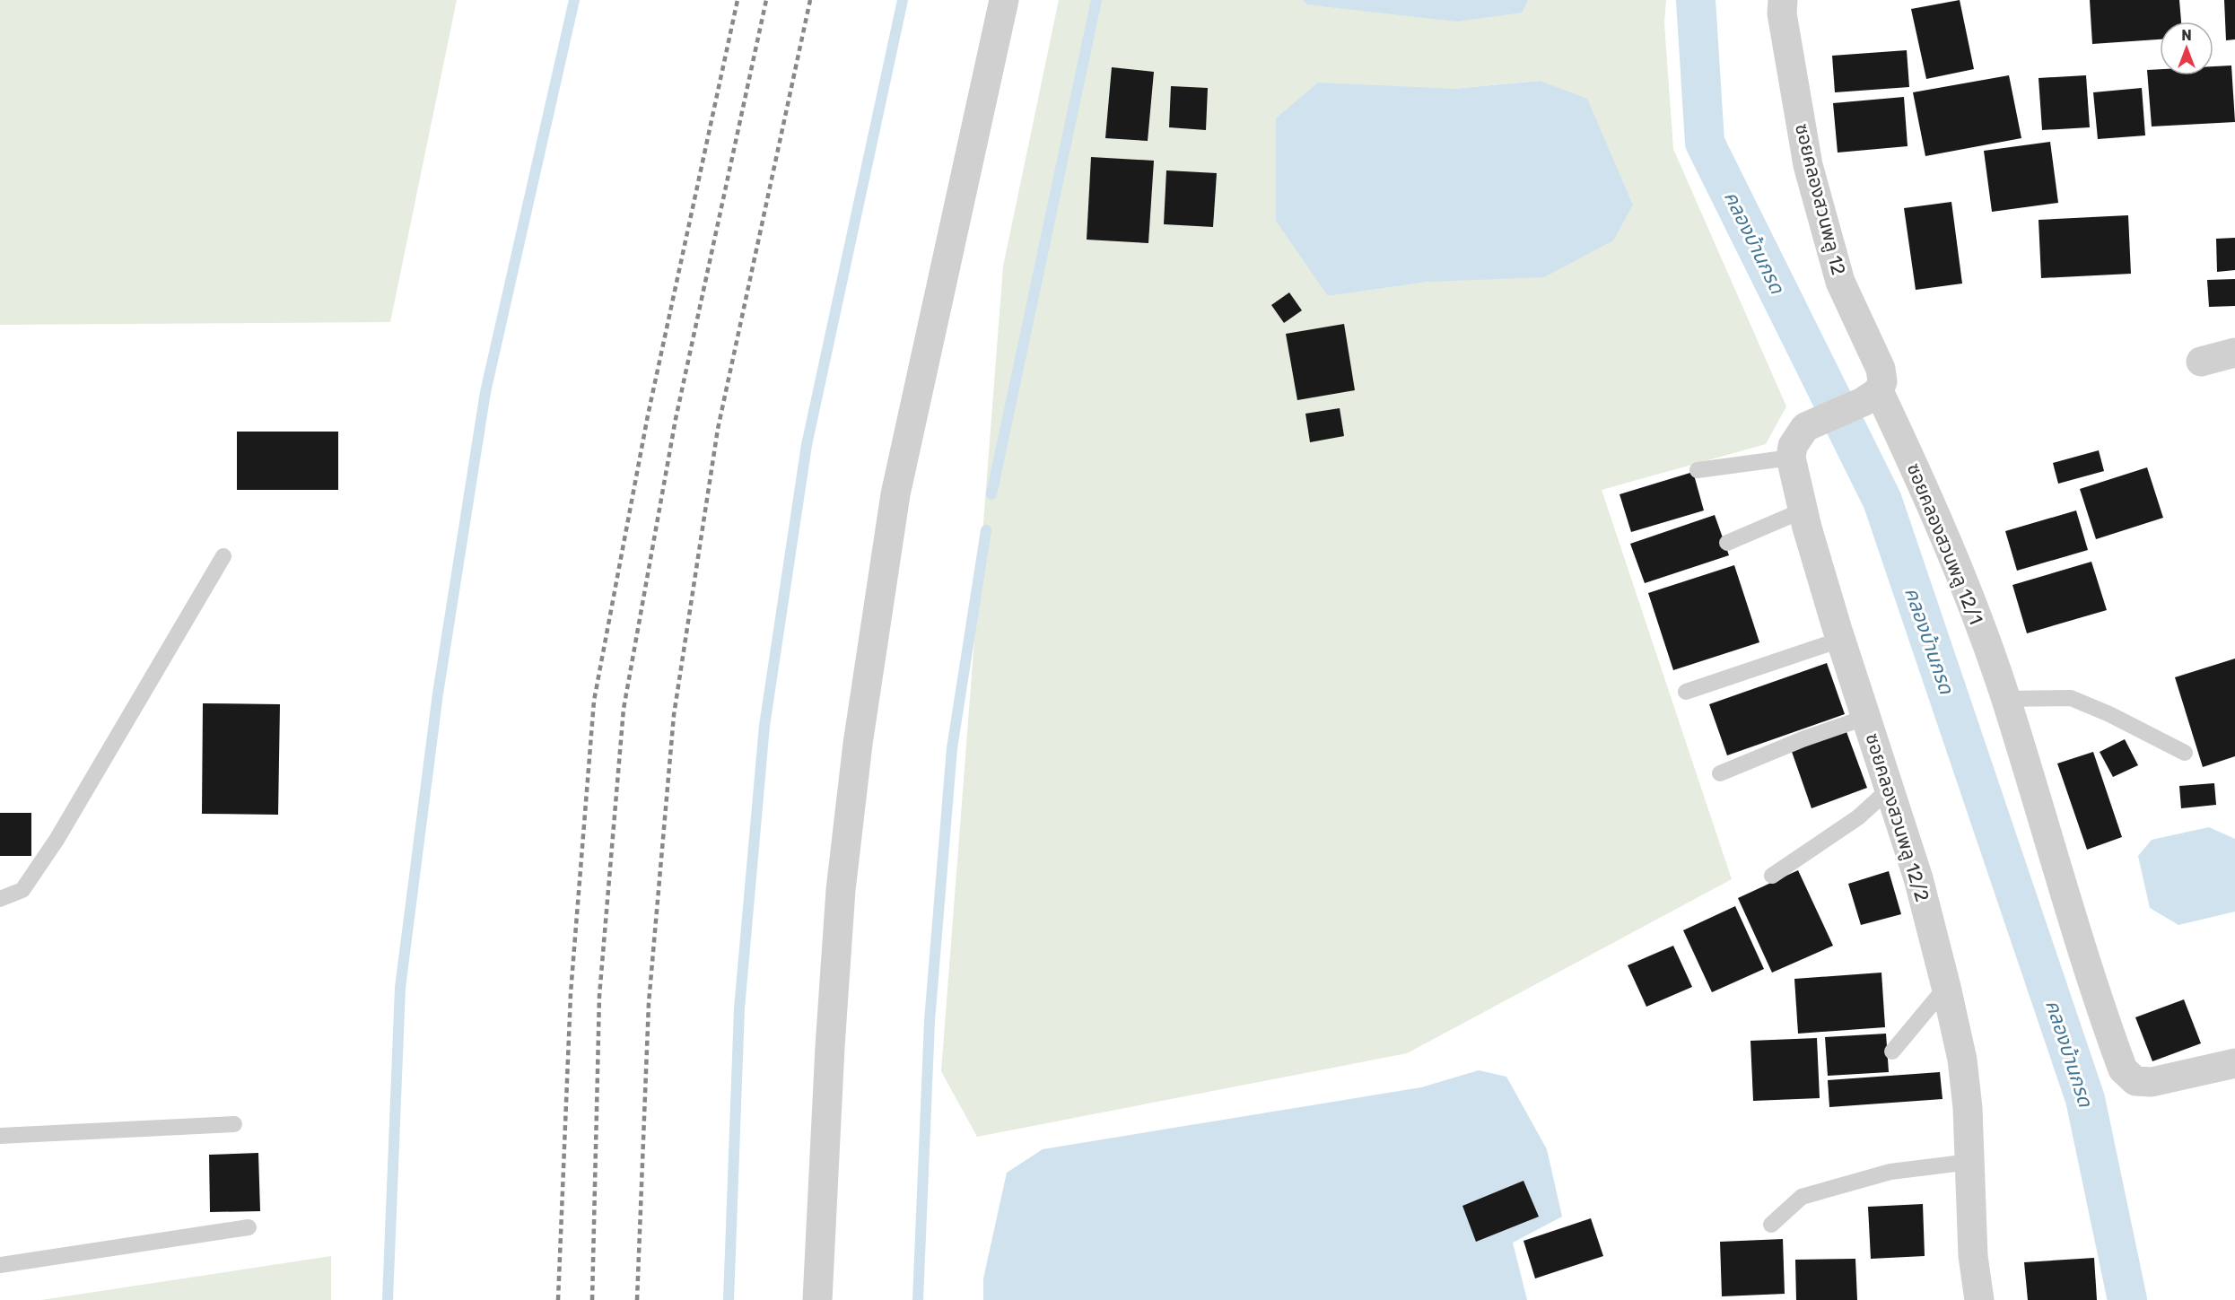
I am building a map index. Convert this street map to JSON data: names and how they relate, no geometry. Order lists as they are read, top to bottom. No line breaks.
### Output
{"streets":{"street":["ซอยคลองสวนพลู 12","ซอยคลองสวนพลู 12/1","ซอยคลองสวนพลู 12/2"]},"crossings":[["ซอยคลองสวนพลู 12","ซอยคลองสวนพลู 12/1"]],"water":["คลองบ้านกรด"],"north":"top"}
